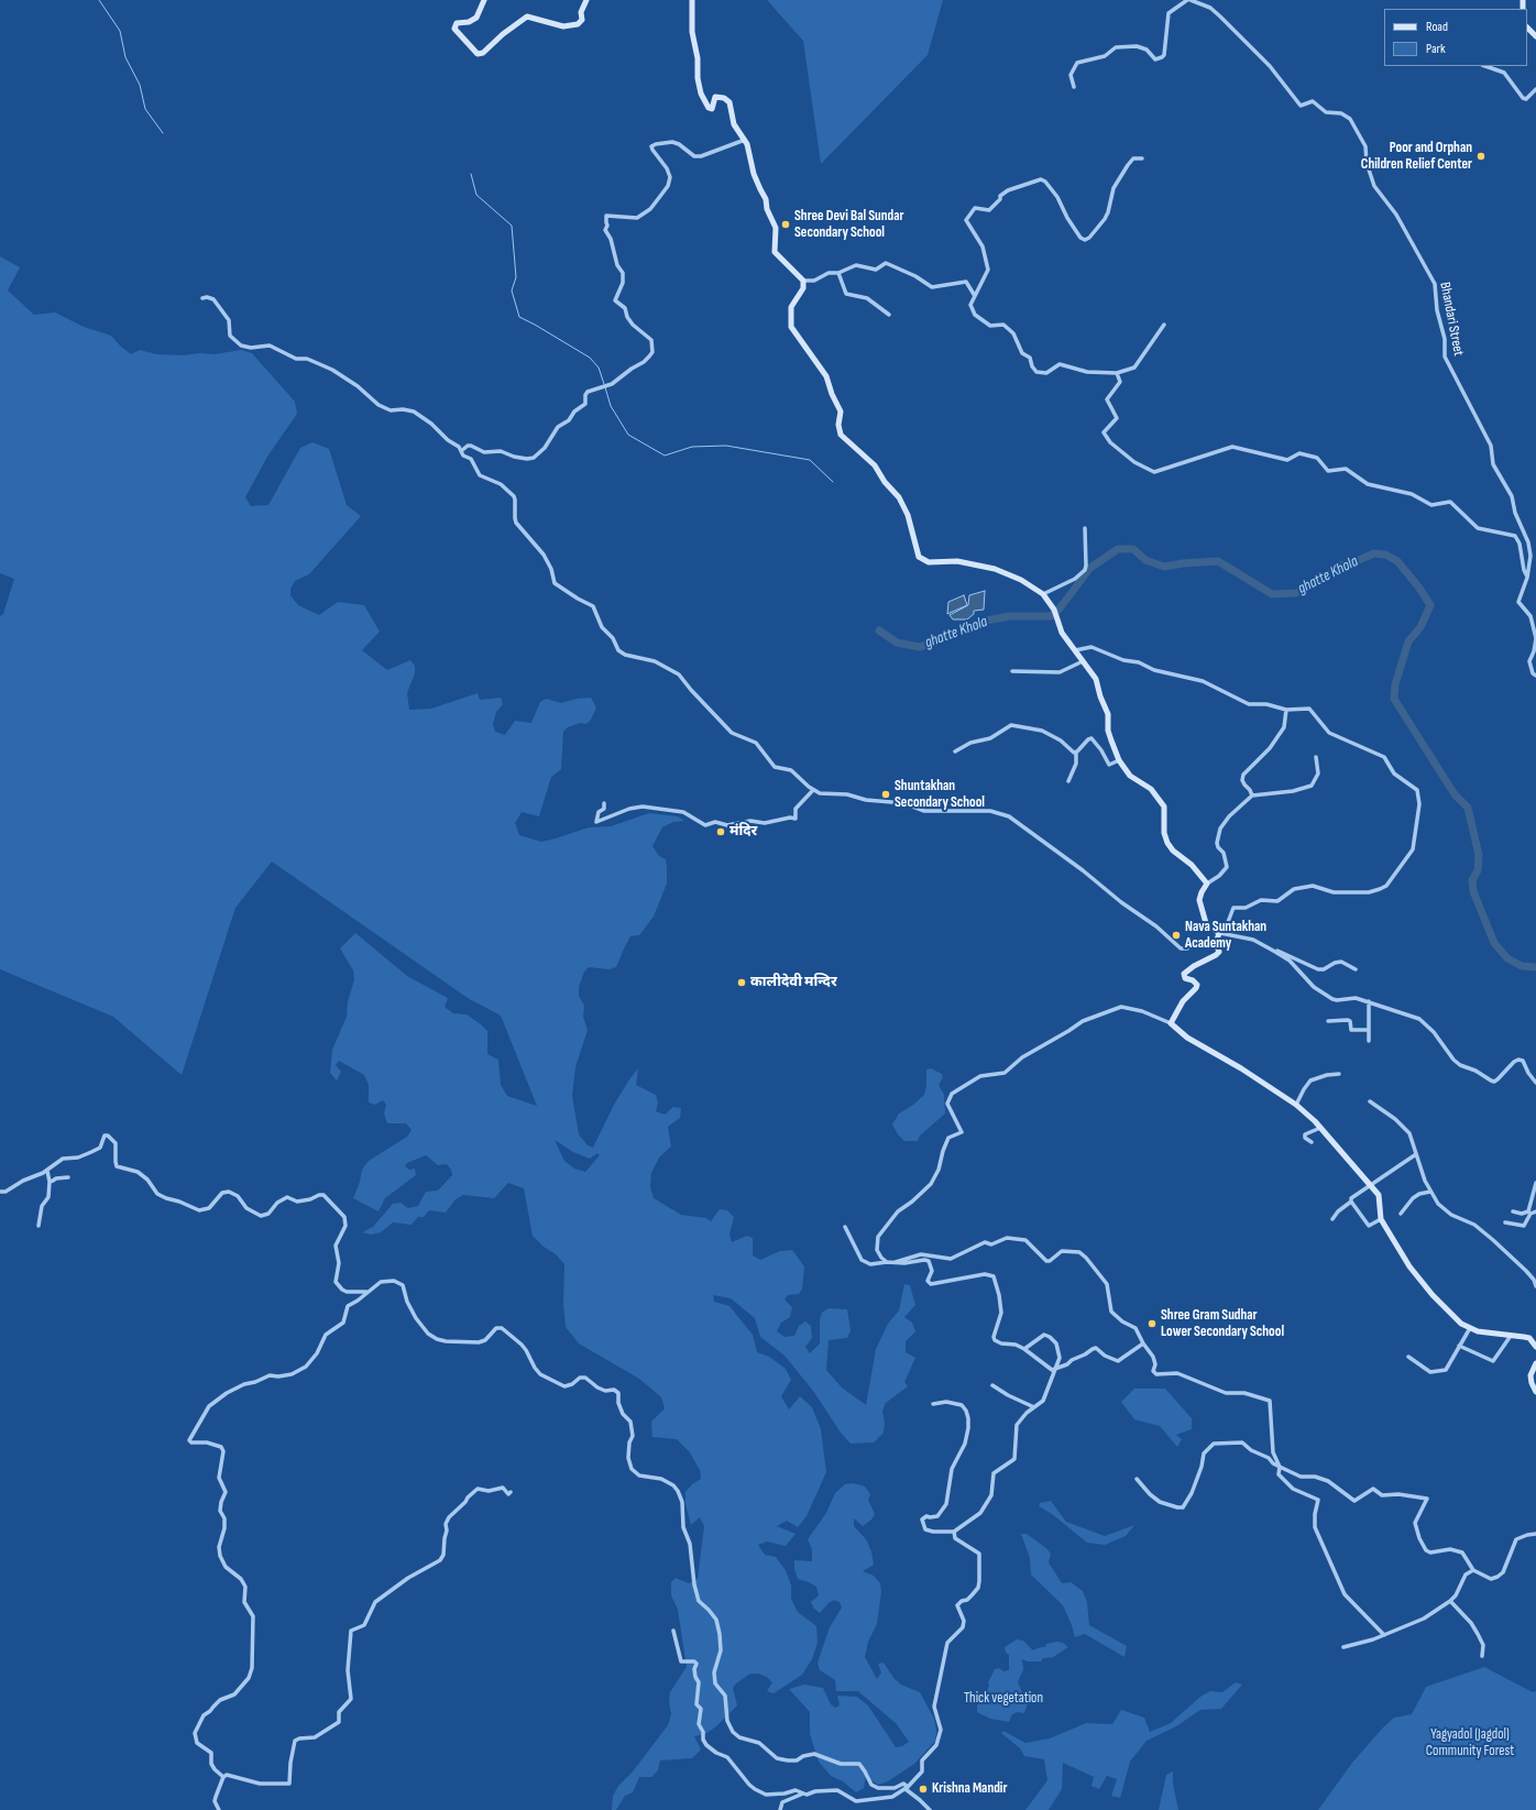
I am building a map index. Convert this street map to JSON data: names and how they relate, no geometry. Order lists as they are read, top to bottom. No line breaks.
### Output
{"streets":{"street":["Bhandari Street"]},"water":["ghatte Khola"],"parks":["Thick vegetation","Yagyadol (Jagdol) Community Forest"],"places":["Poor and Orphan Children Relief Center","Shree Devi Bal Sundar Secondary School","Shuntakhan Secondary School","मंदिर","Nava Suntakhan Academy","कालीदेवी मन्दिर","Shree Gram Sudhar Lower Secondary School","Krishna Mandir"],"legend":["Road","Park"]}
